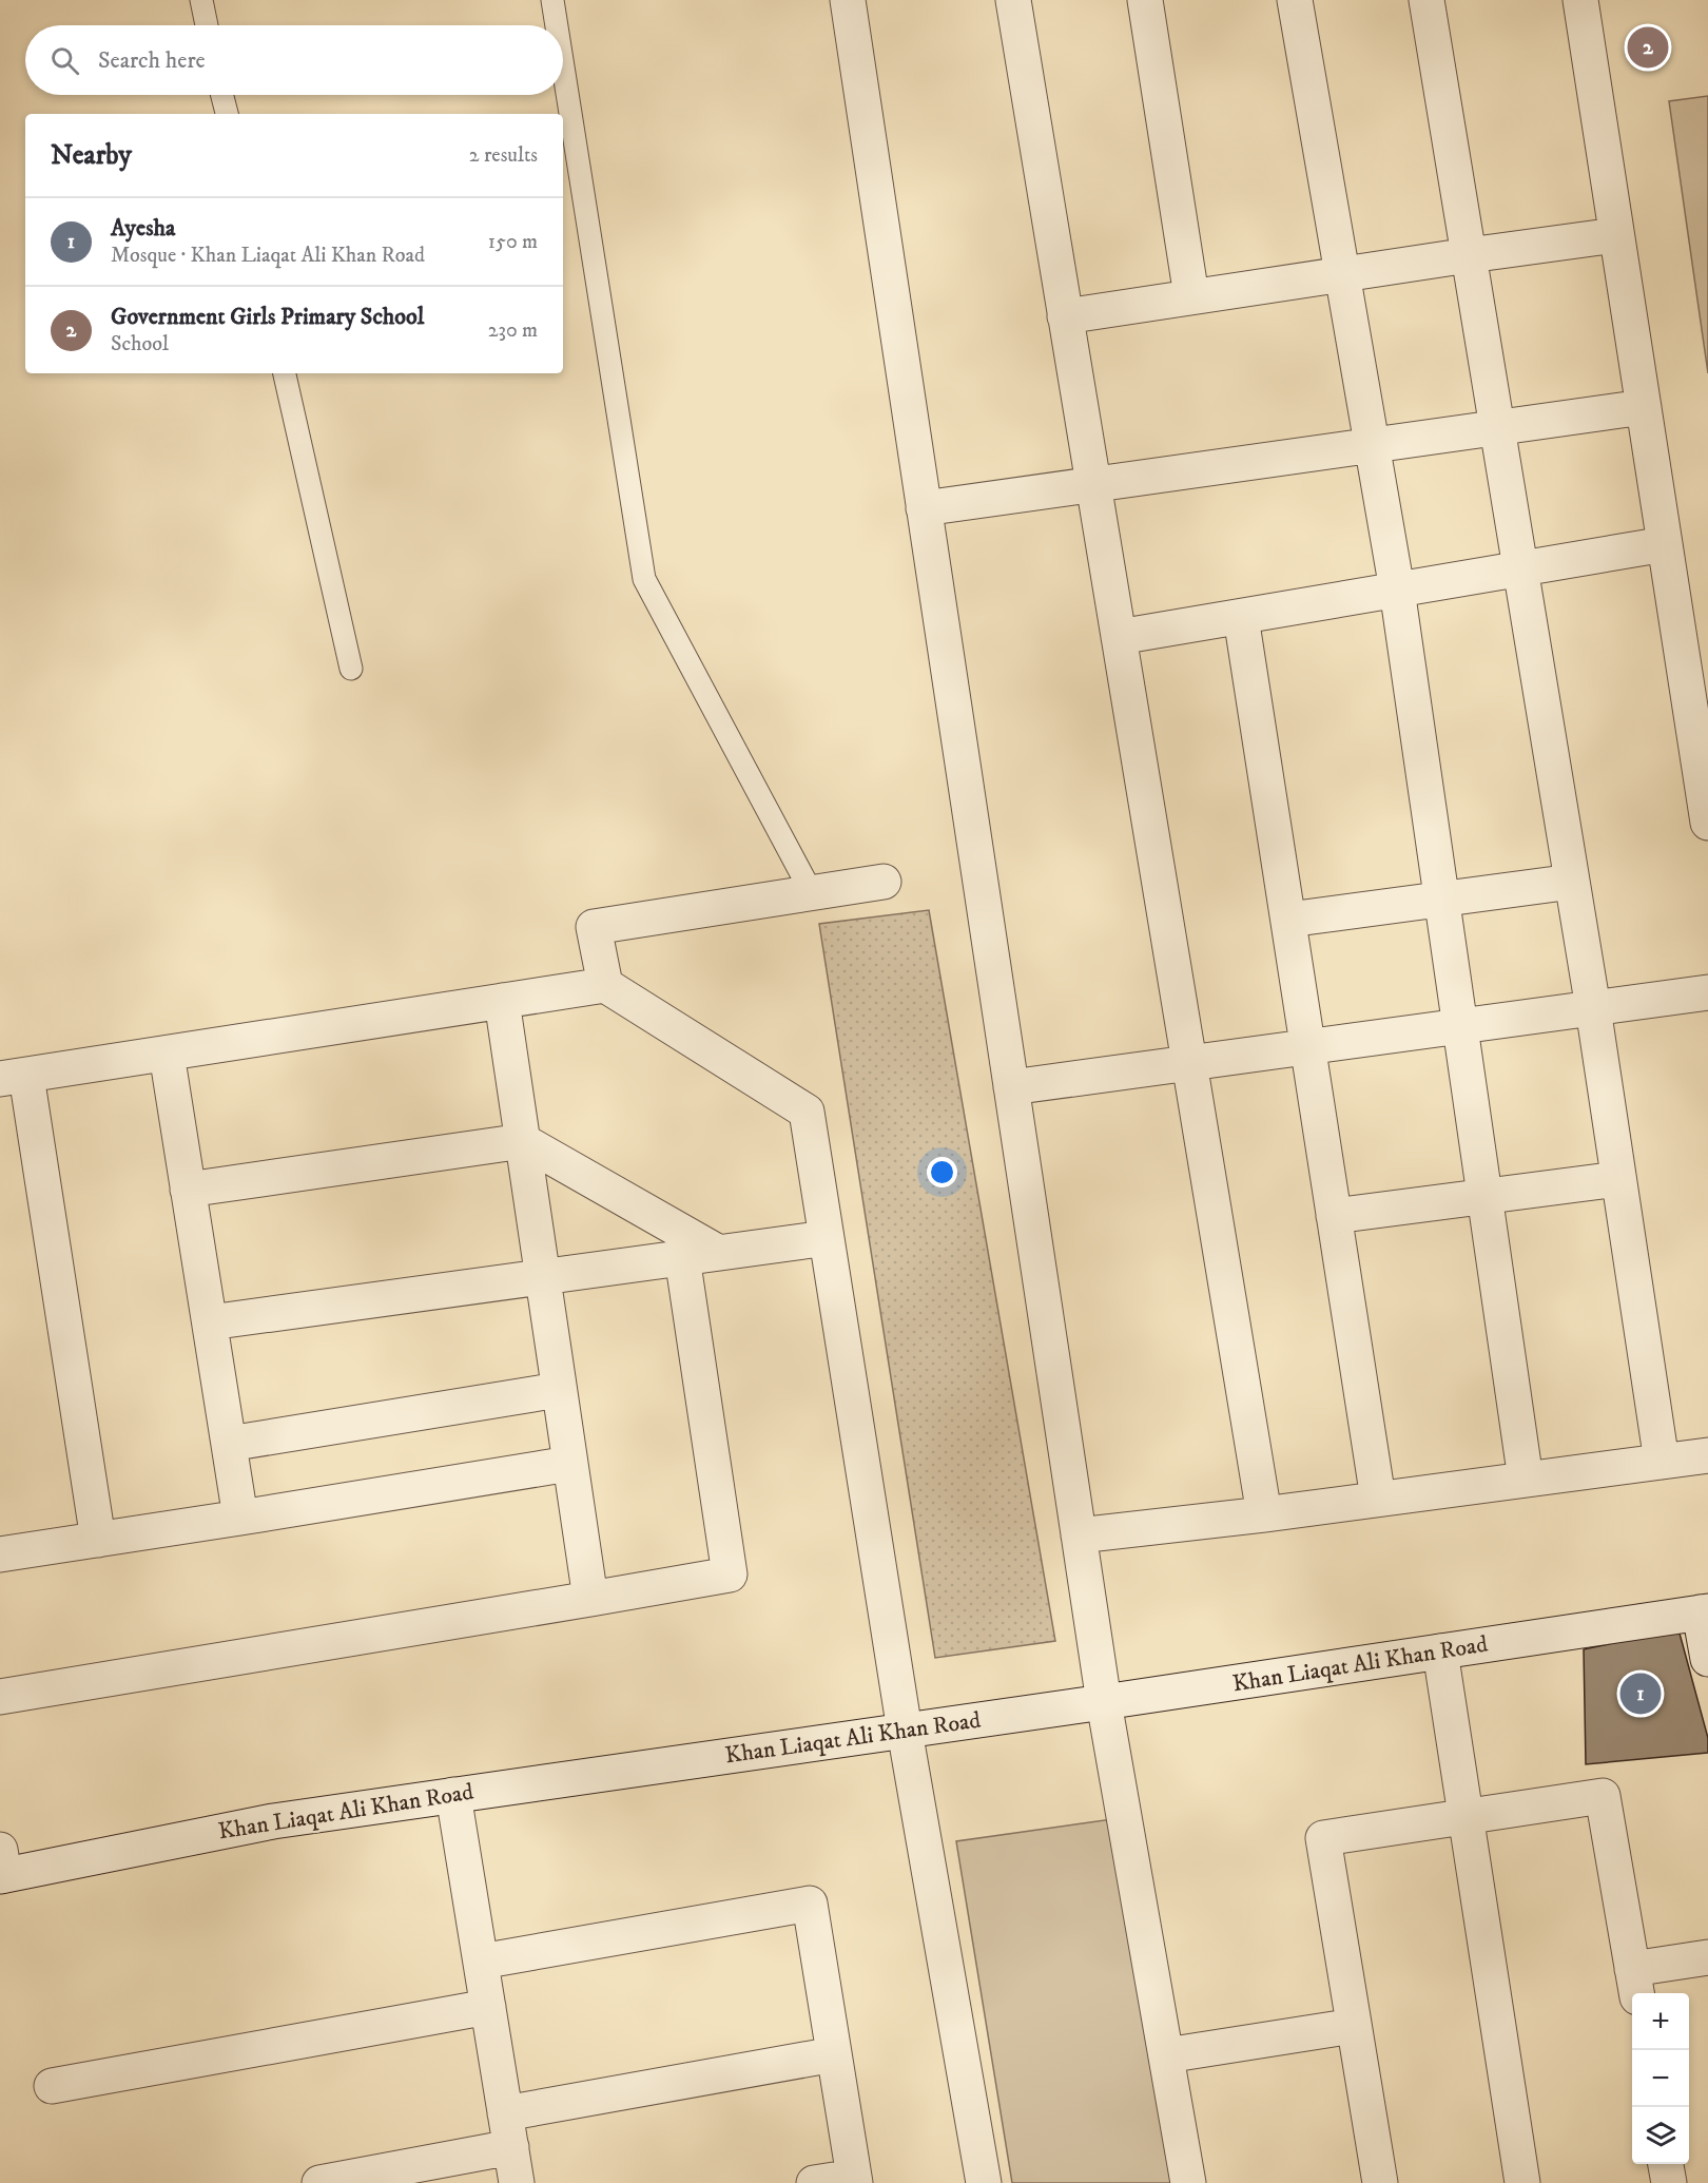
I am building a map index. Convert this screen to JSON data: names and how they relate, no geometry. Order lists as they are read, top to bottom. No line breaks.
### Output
{"streets":{"street":["Khan Liaqat Ali Khan Road"]},"page":{"pins":["2","1"],"search":"Search here","heading":["Nearby","2 results"],"list":[{"mark":"1","name":"Ayesha","note":"Mosque · Khan Liaqat Ali Khan Road","value":"150 m"},{"mark":"2","name":"Government Girls Primary School","note":"School","value":"230 m"}],"map_buttons":["+","−"]}}
